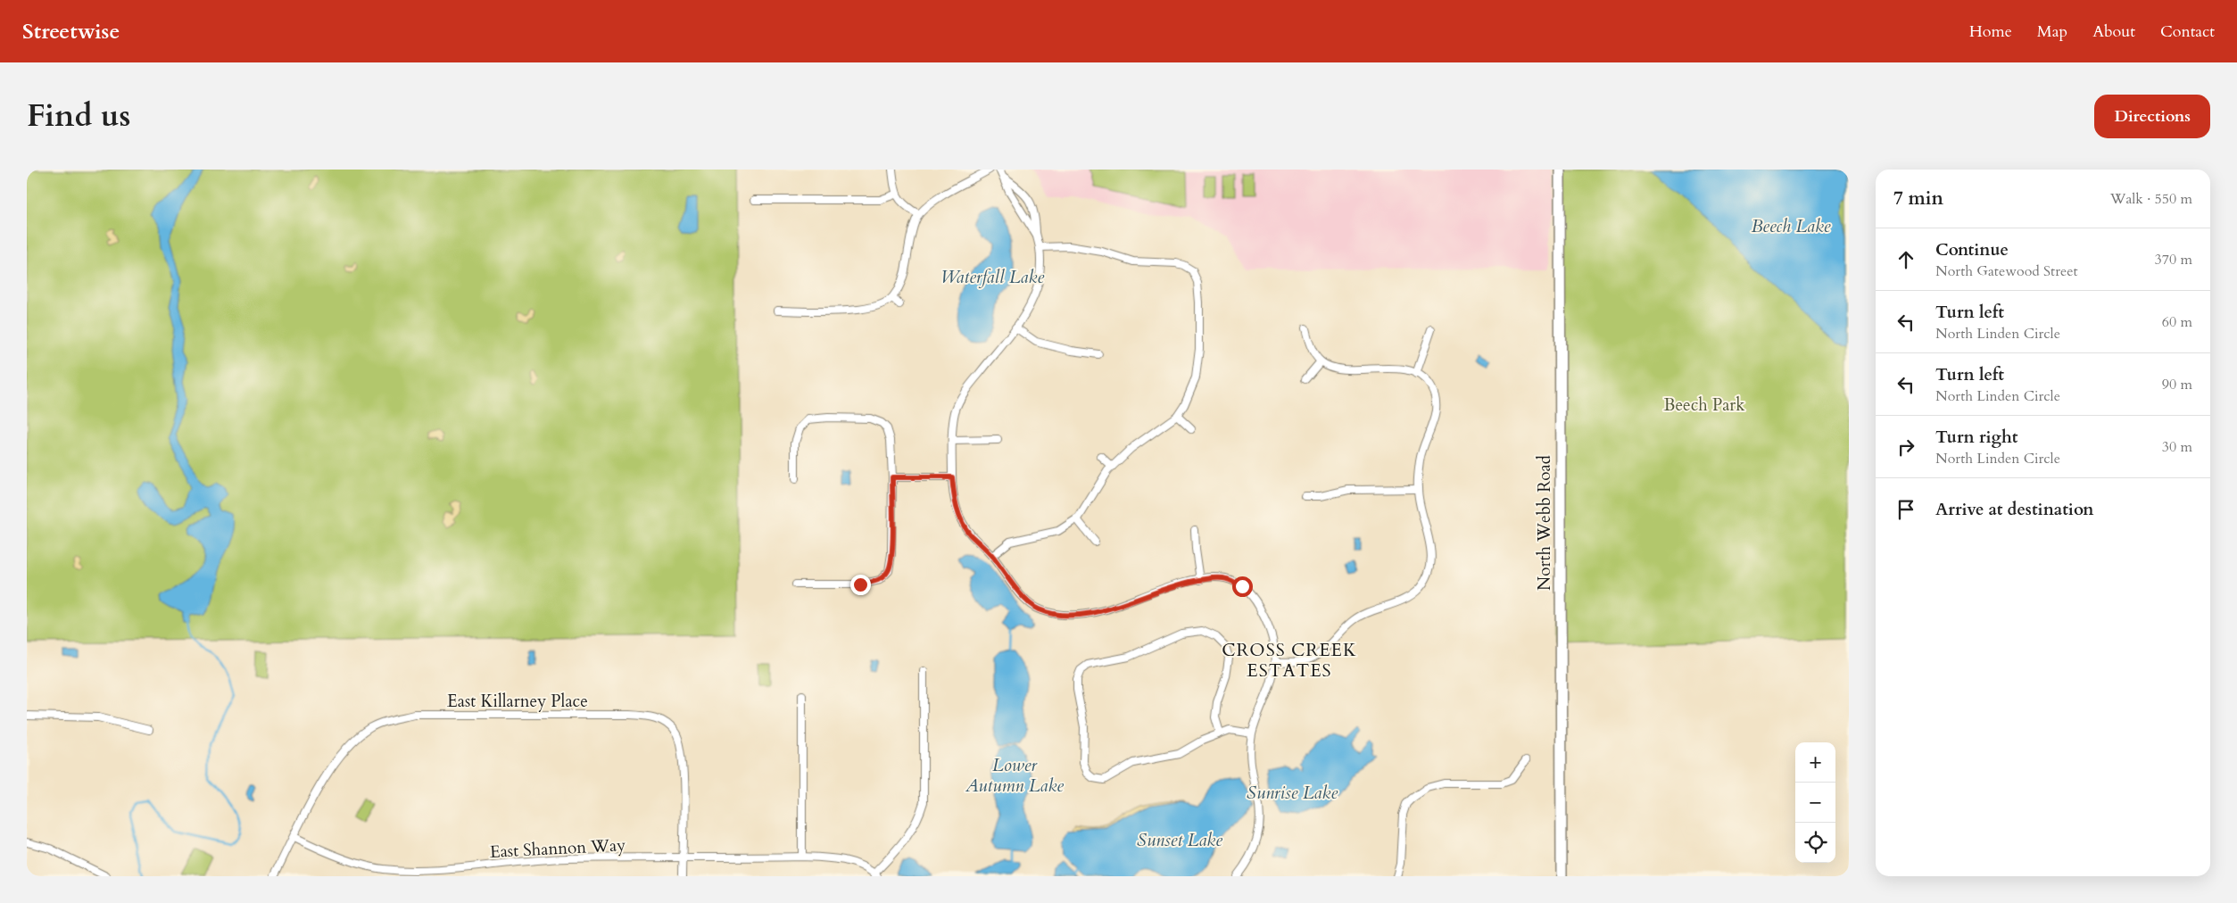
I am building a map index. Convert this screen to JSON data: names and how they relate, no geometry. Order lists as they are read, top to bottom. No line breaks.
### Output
{"streets":{"main road":["North Webb Road"],"street":["East Killarney Place","East Shannon Way"]},"crossings":[["East Killarney Place","East Shannon Way"]],"districts":["CROSS CREEK ESTATES"],"water":["Beech Lake","Waterfall Lake","Lower Autumn Lake","Sunrise Lake","Sunset Lake"],"parks":["Beech Park"],"page":{"header":"Streetwise","nav":["Home","Map","About","Contact"],"title":"Find us","buttons":"Directions","heading":["7 min","Walk · 550 m"],"list":[["Continue","North Gatewood Street","370 m"],["Turn left","North Linden Circle","60 m"],["Turn left","North Linden Circle","90 m"],["Turn right","North Linden Circle","30 m"],"Arrive at destination"],"map_buttons":["+","−"]}}
